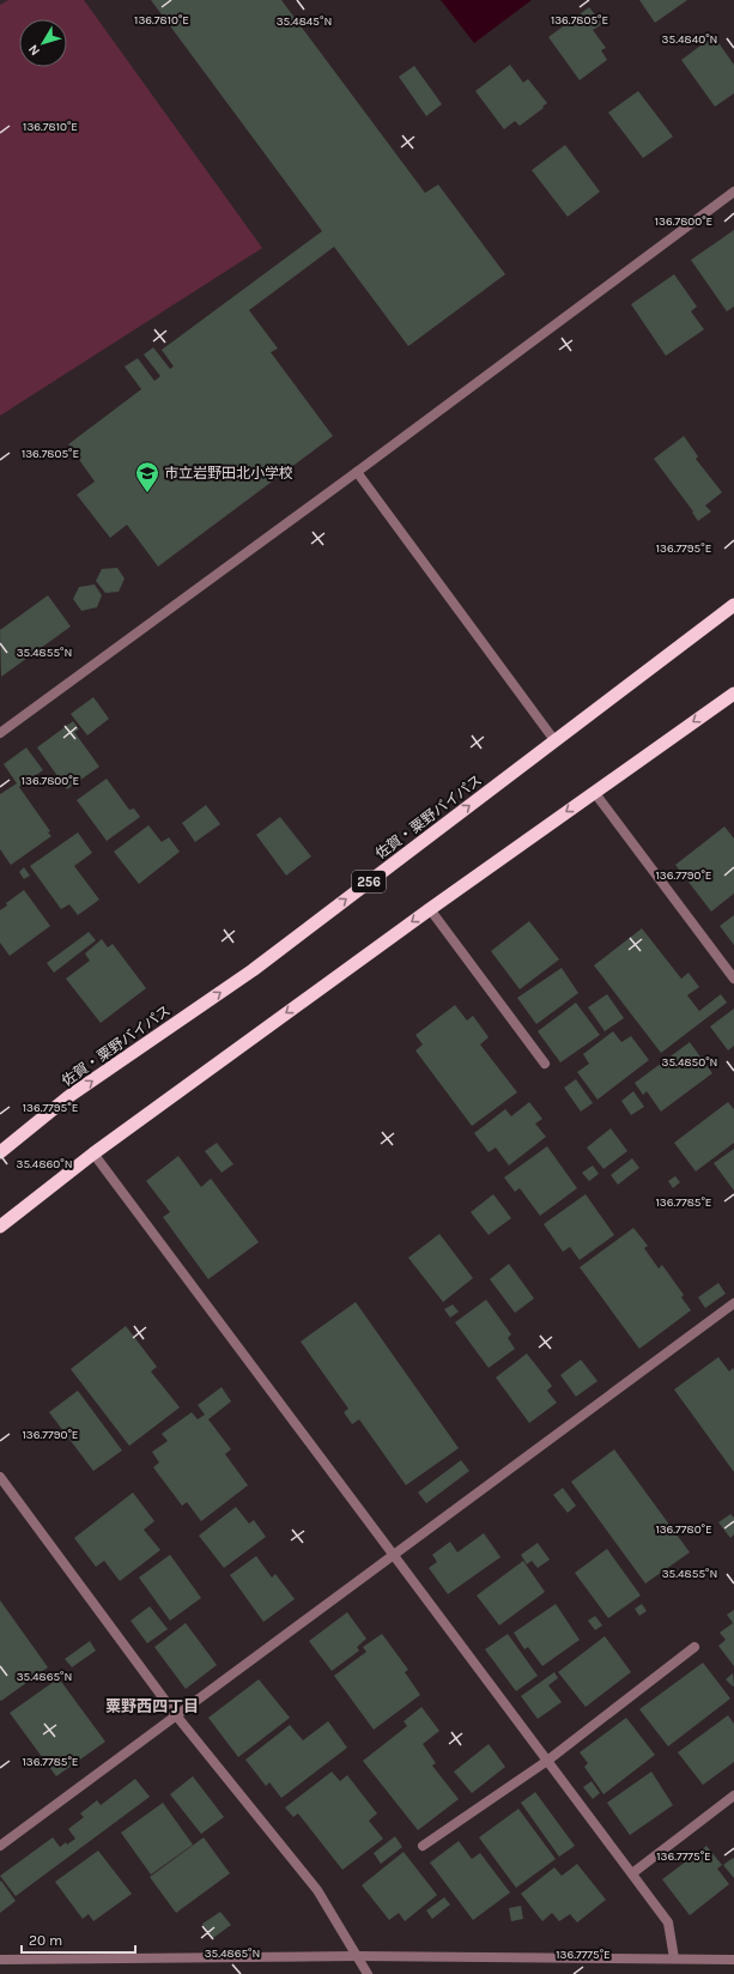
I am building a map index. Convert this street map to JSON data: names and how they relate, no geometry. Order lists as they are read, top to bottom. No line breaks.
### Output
{"streets":{"highway":["佐賀・粟野バイパス","256"]},"districts":["粟野西四丁目"],"places":{"school or university":["市立岩野田北小学校"]},"scale_bar":"20 m","north":"bottom left","coordinates":["136.7810°E","136.7805°E","35.4845°N","35.4840°N","136.7800°E","136.7795°E","35.4855°N","136.7790°E","35.4850°N","35.4860°N","136.7785°E","136.7780°E","35.4865°N","136.7775°E"]}
